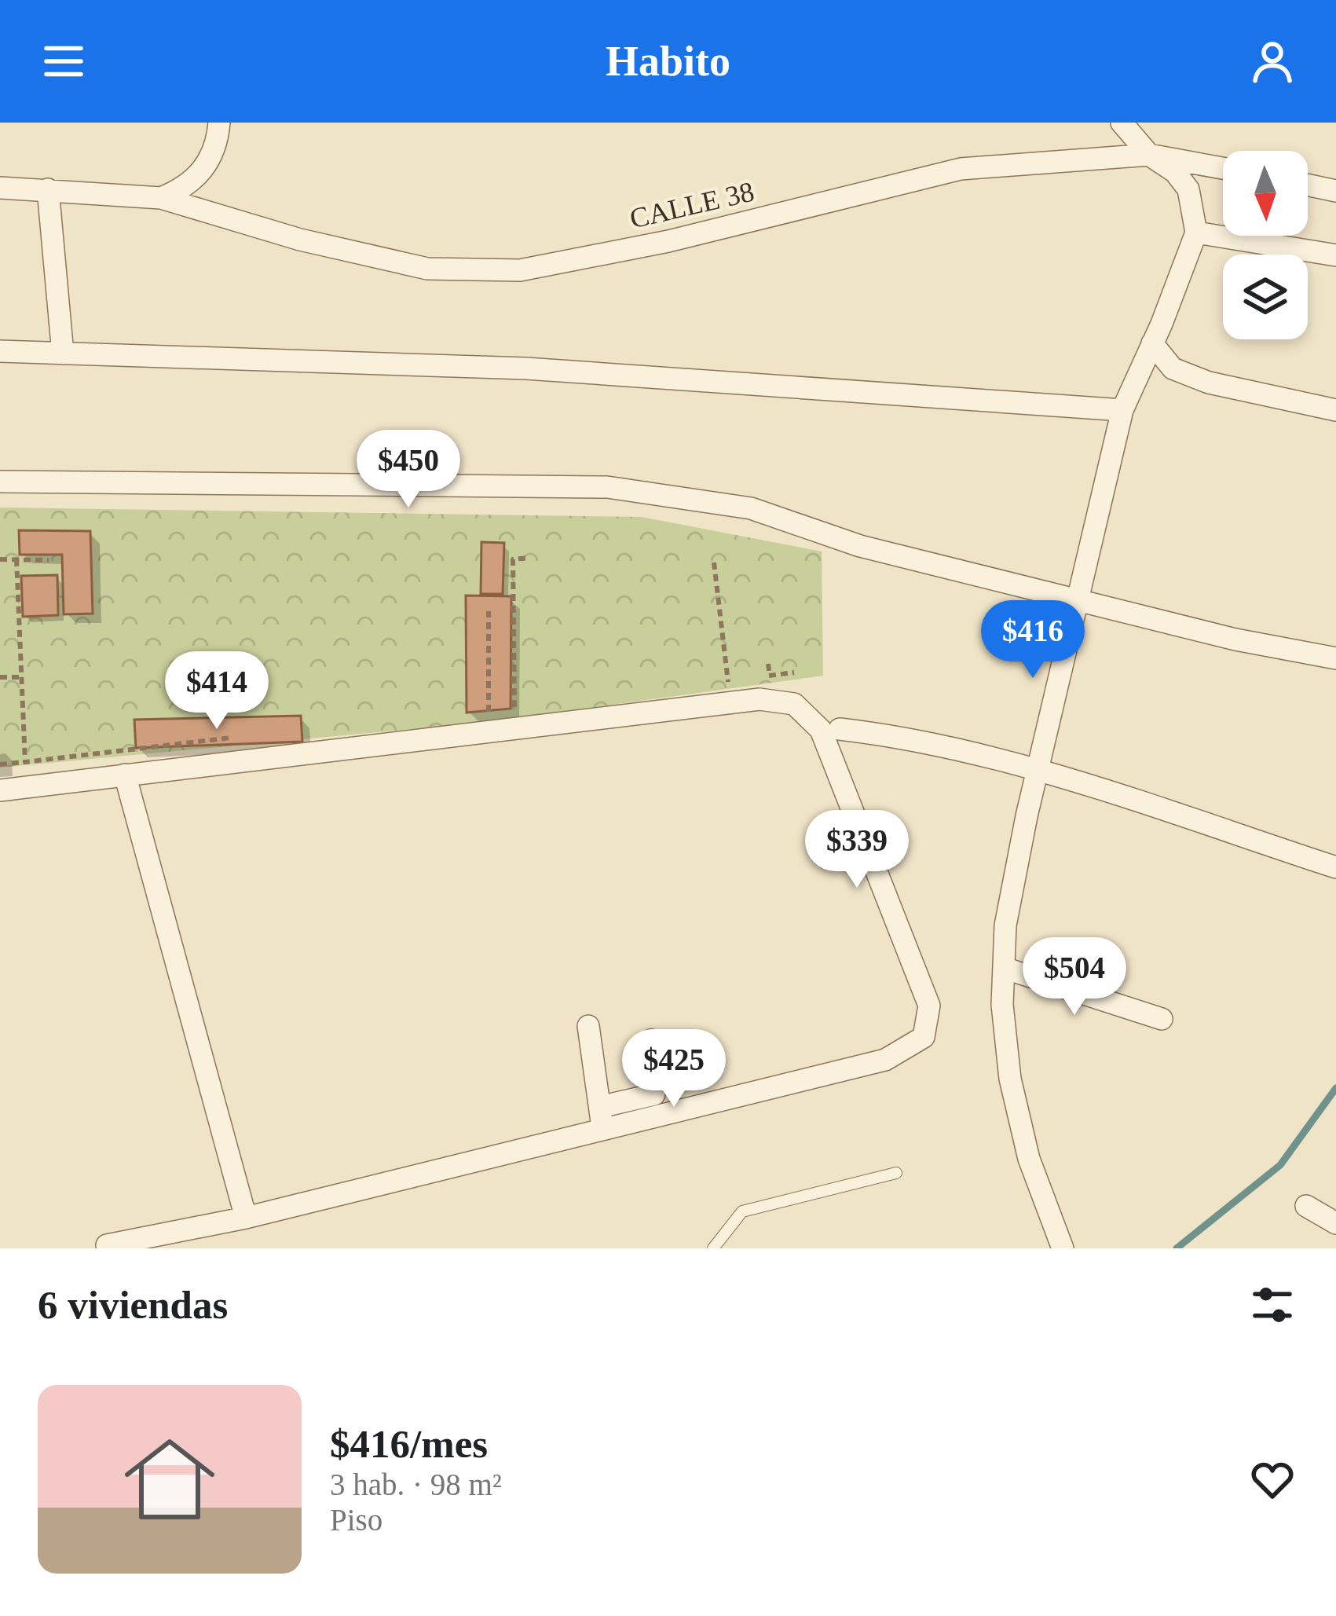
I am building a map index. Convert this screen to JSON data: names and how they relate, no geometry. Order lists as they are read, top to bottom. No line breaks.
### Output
{"streets":{"street":["CALLE 38"]},"north":"bottom","page":{"header":"Habito","price":["$450","$416","$414","$339","$504","$425"],"heading":"6 viviendas","list":[{"name":"$416/mes","note":"3 hab. · 98 m² · Piso"}]}}
